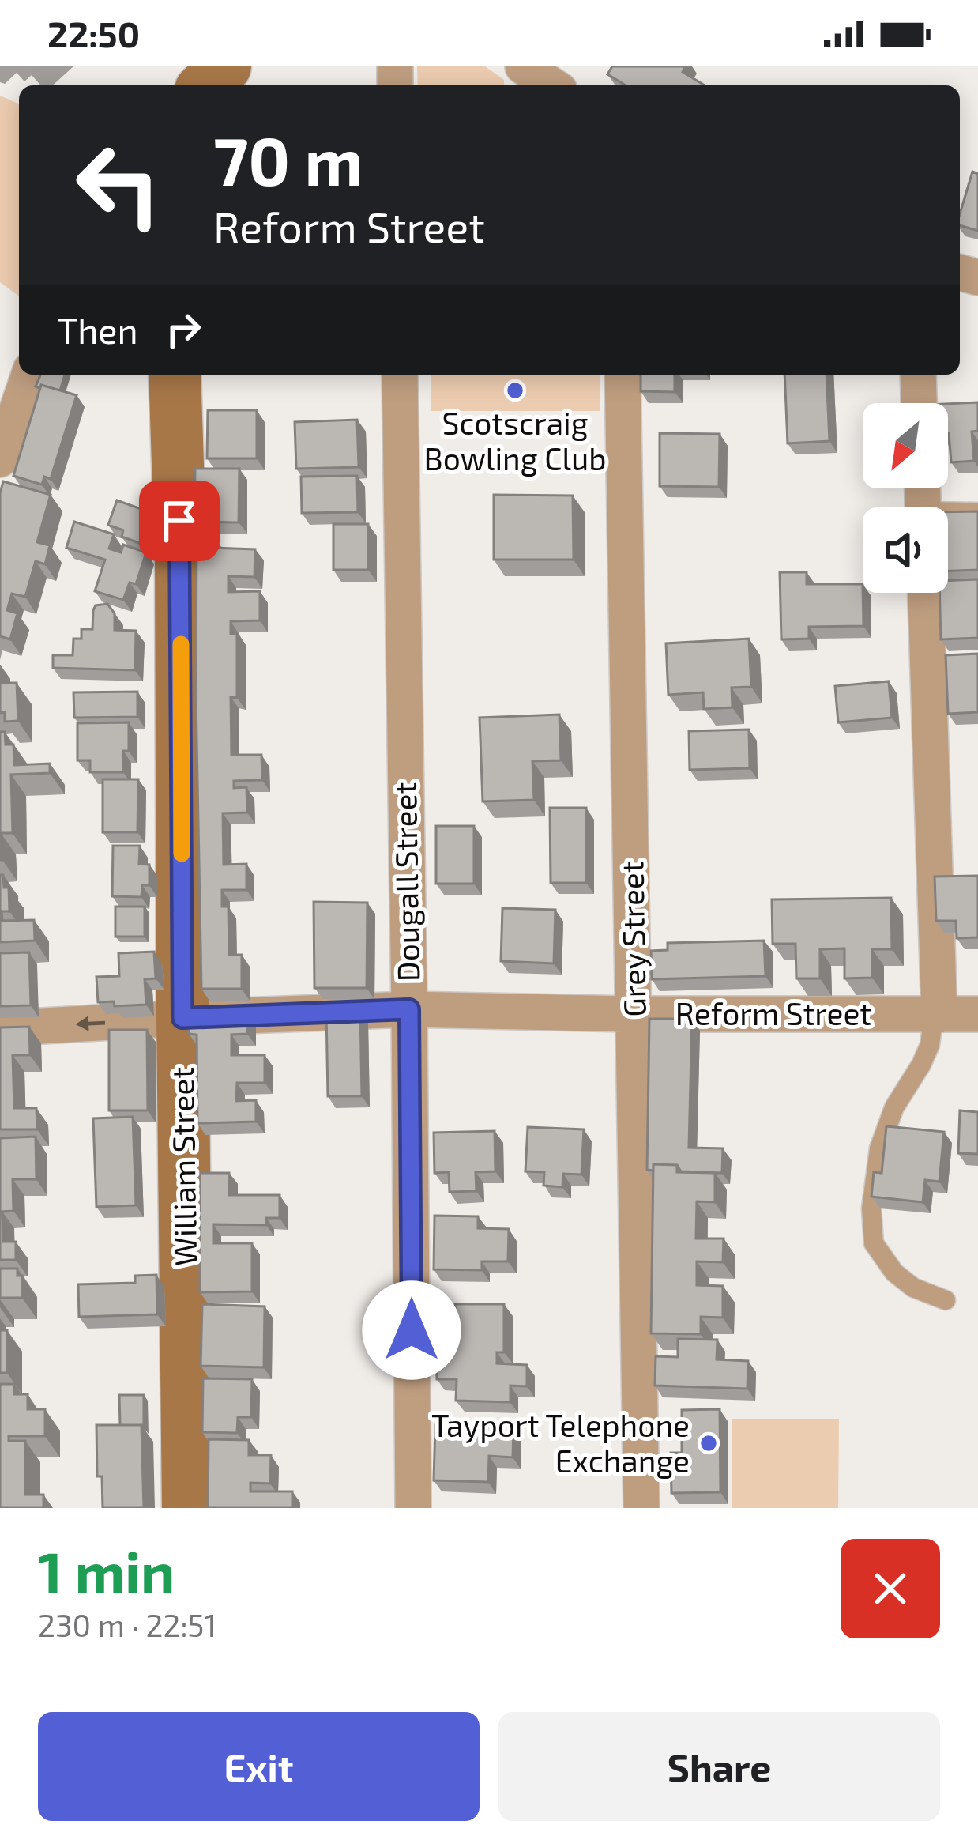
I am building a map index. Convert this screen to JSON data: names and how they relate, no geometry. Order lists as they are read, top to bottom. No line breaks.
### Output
{"streets":{"main road":["William Street"],"street":["Dougall Street","Grey Street","Reform Street"]},"crossings":[["Dougall Street","Reform Street"],["Grey Street","Reform Street"],["Reform Street","William Street"]],"places":["Scotscraig Bowling Club","Tayport Telephone Exchange"],"north":"bottom left","page":{"status":"22:50","turn":["70 m","Reform Street"],"then":"Then","heading":["1 min","230 m · 22:51"],"buttons":["Exit","Share"]}}
